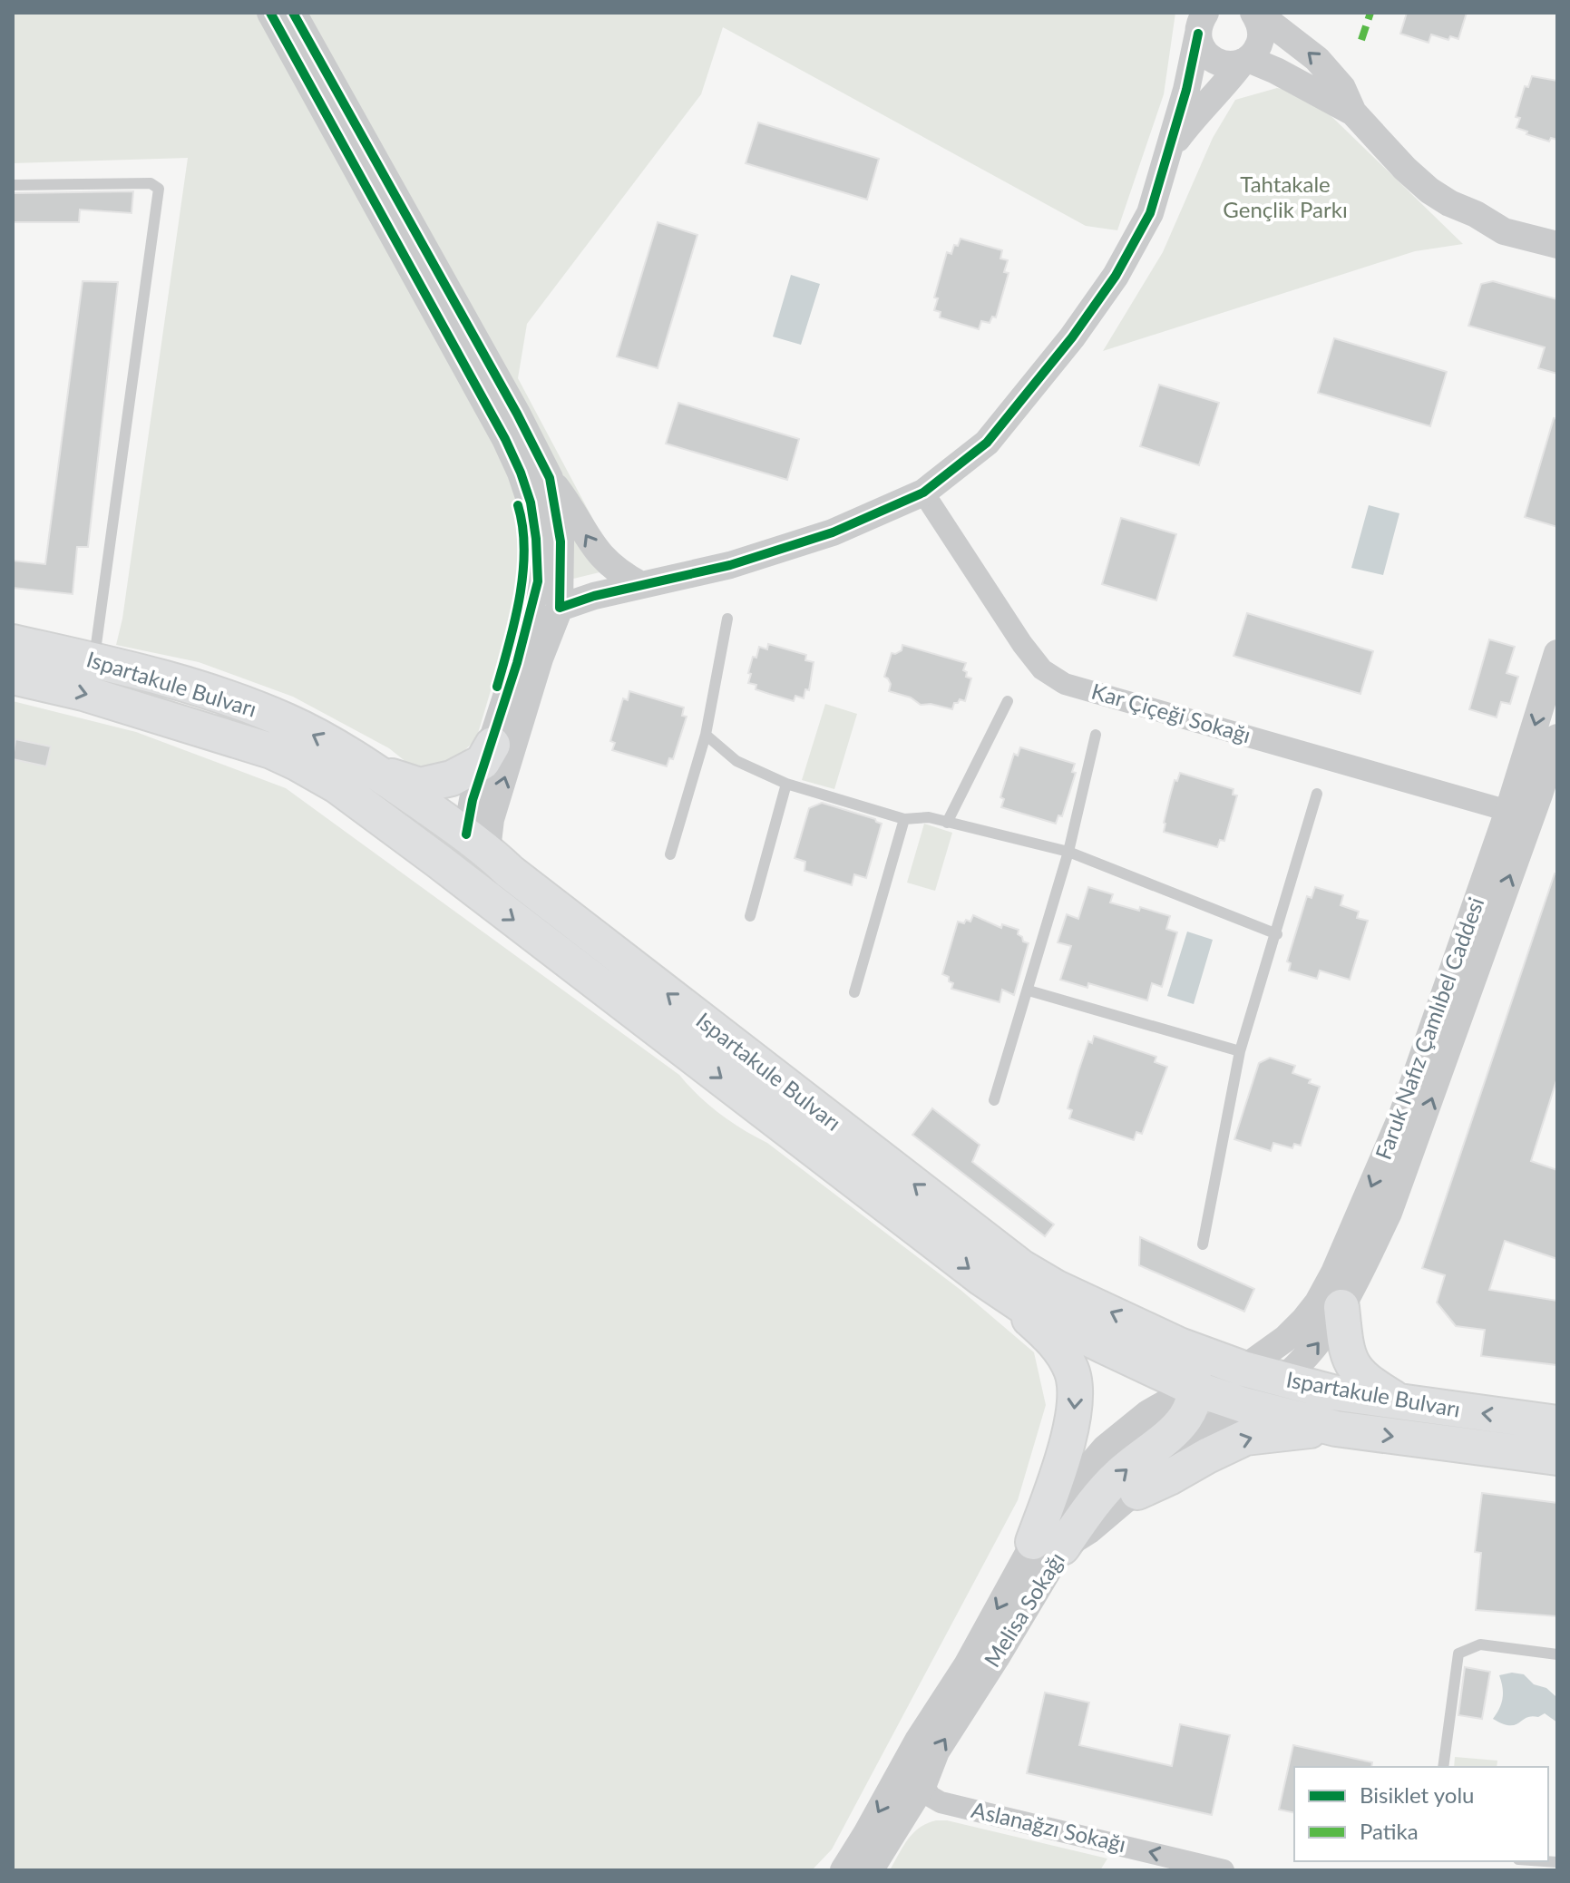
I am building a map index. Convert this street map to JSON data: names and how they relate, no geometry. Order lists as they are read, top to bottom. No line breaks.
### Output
{"streets":{"main road":["Ispartakule Bulvarı"],"street":["Kar Çiçeği Sokağı","Faruk Nafız Çamlıbel Caddesi","Melisa Sokağı","Aslanağzı Sokağı"]},"crossings":[["Ispartakule Bulvarı","Faruk Nafız Çamlıbel Caddesi"],["Ispartakule Bulvarı","Melisa Sokağı"],["Kar Çiçeği Sokağı","Faruk Nafız Çamlıbel Caddesi"],["Melisa Sokağı","Aslanağzı Sokağı"]],"one_way":["Aslanağzı Sokağı"],"parks":["Tahtakale Gençlik Parkı"],"legend":["Bisiklet yolu","Patika"]}
